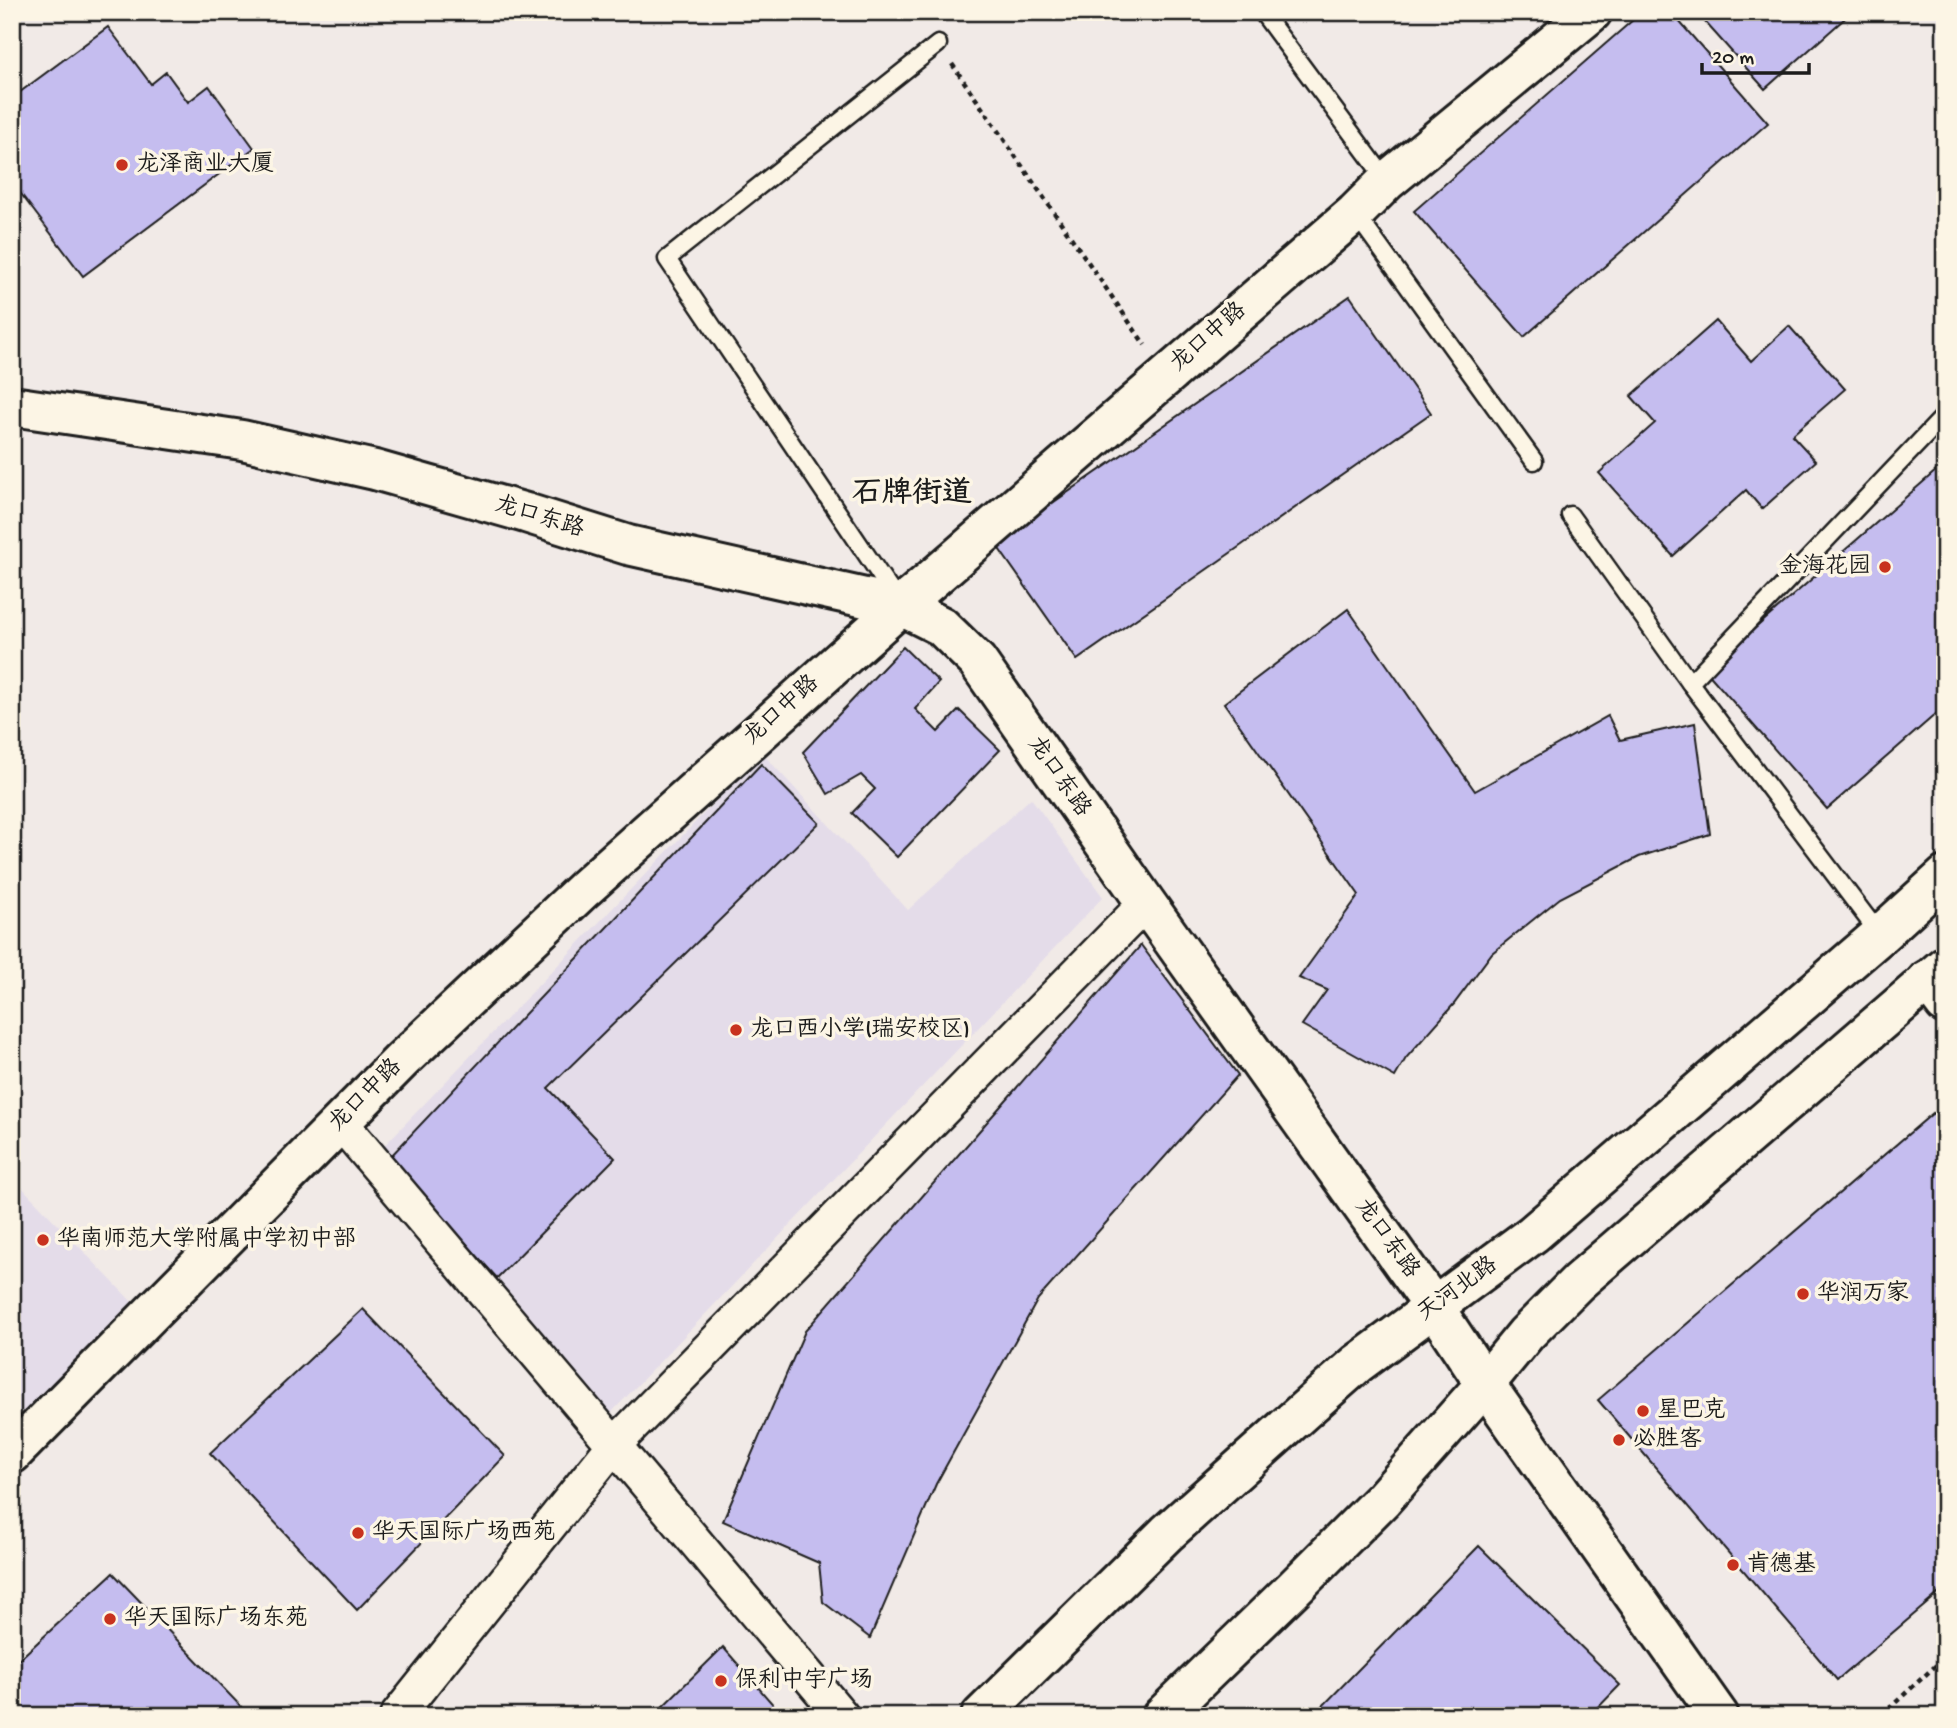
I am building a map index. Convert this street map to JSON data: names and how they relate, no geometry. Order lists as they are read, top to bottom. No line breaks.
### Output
{"streets":{"street":["龙口中路","龙口东路","天河北路"]},"crossings":[["龙口中路","龙口东路"],["龙口东路","天河北路"]],"districts":["石牌街道"],"places":["龙泽商业大厦","金海花园","龙口西小学(瑞安校区)","华南师范大学附属中学初中部","华润万家","星巴克","必胜客","华天国际广场西苑","肯德基","华天国际广场东苑","保利中宇广场"],"scale_bar":"20 m"}
